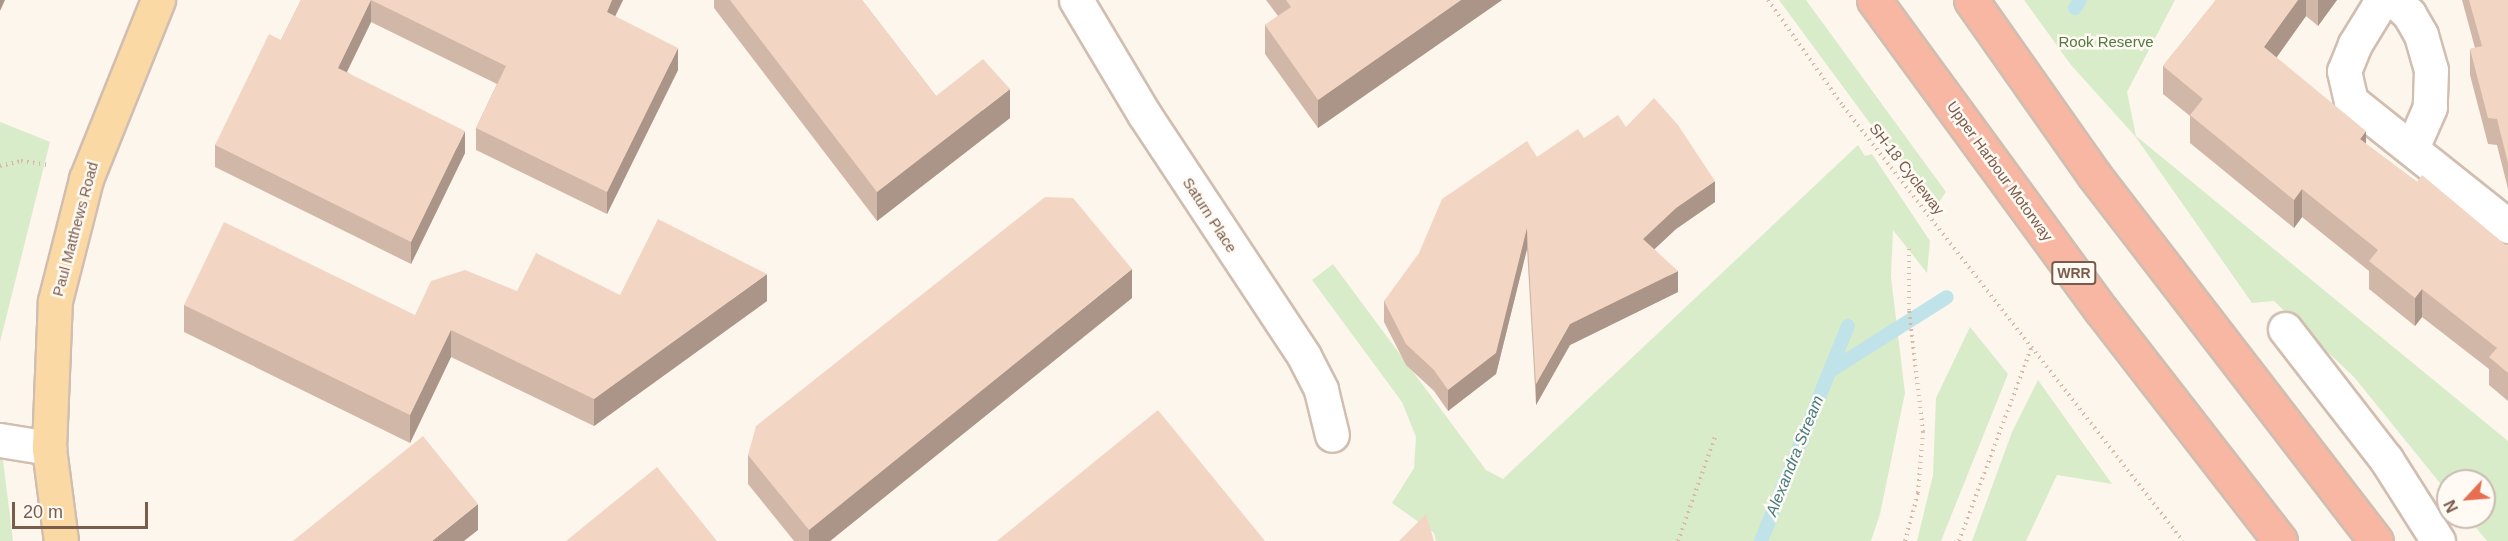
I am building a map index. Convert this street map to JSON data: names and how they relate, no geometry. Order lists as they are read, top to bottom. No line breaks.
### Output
{"streets":{"highway":["Upper Harbour Motorway","WRR"],"main road":["Paul Matthews Road"],"street":["Saturn Place"],"path":["SH-18 Cycleway"]},"water":["Alexandra Stream"],"parks":["Rook Reserve"],"scale_bar":"20 m","north":"bottom left"}
